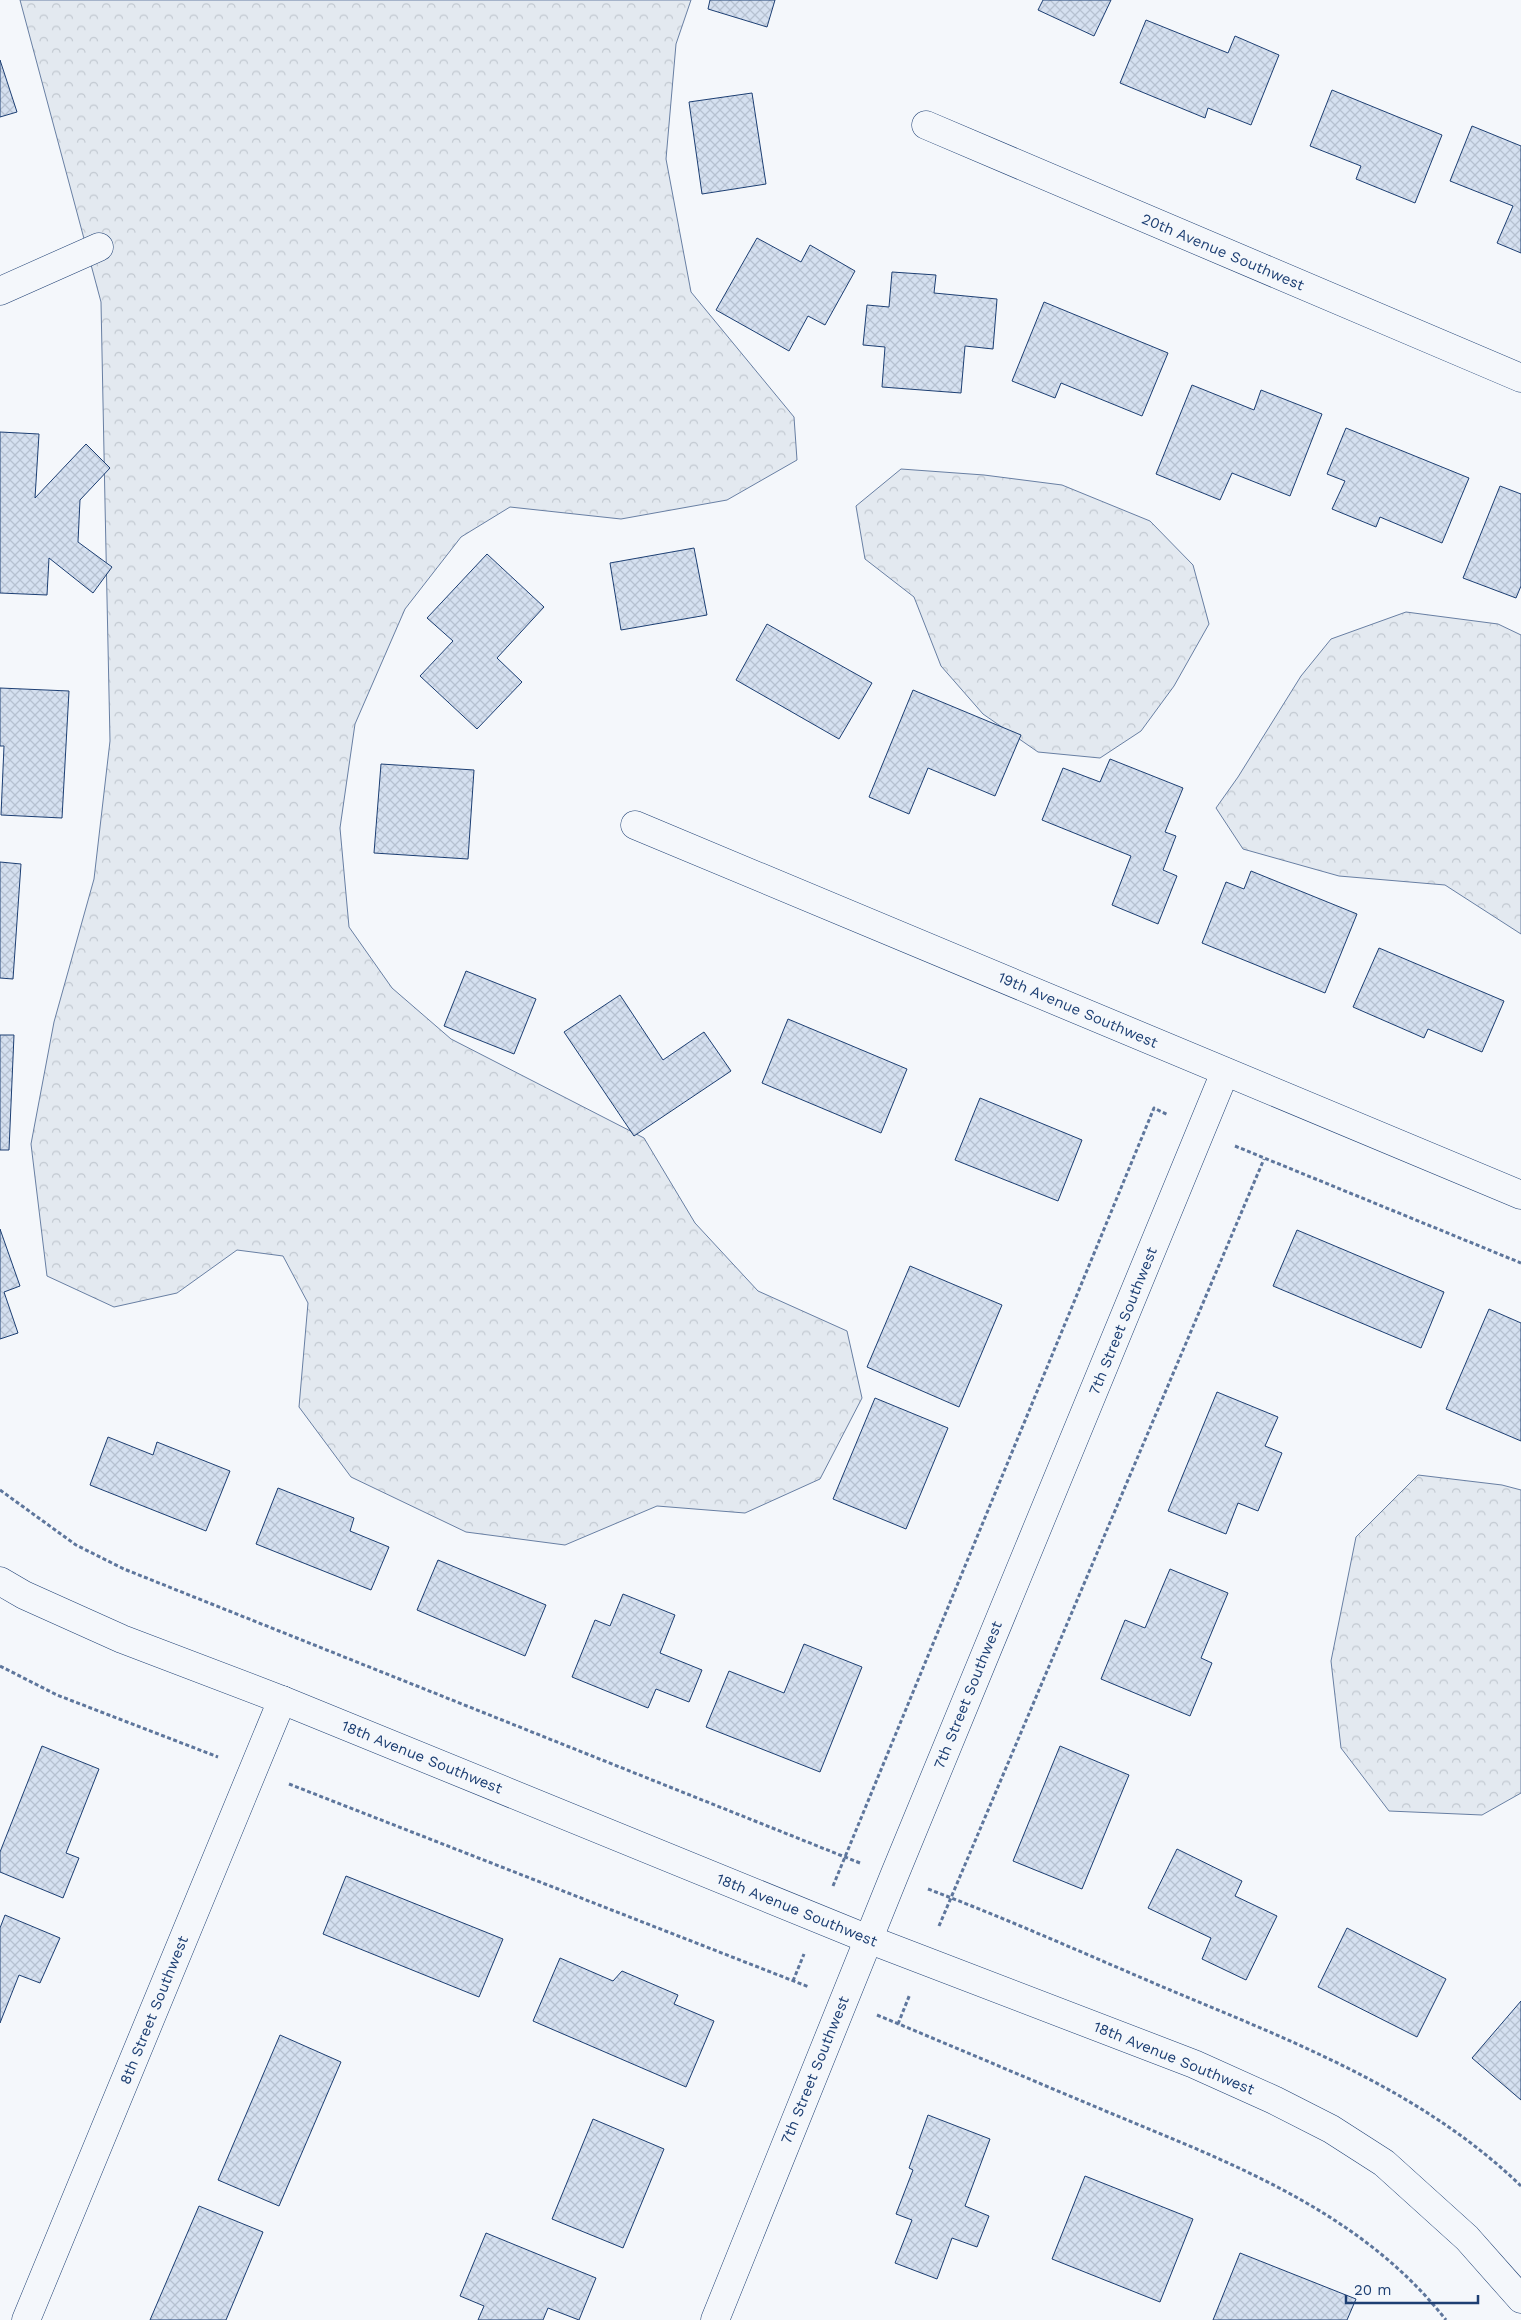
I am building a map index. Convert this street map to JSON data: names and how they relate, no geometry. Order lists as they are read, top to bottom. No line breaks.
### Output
{"streets":{"street":["20th Avenue Southwest","19th Avenue Southwest","7th Street Southwest","18th Avenue Southwest","8th Street Southwest"]},"crossings":[["19th Avenue Southwest","7th Street Southwest"],["7th Street Southwest","18th Avenue Southwest"],["18th Avenue Southwest","8th Street Southwest"]],"scale_bar":"20 m"}
